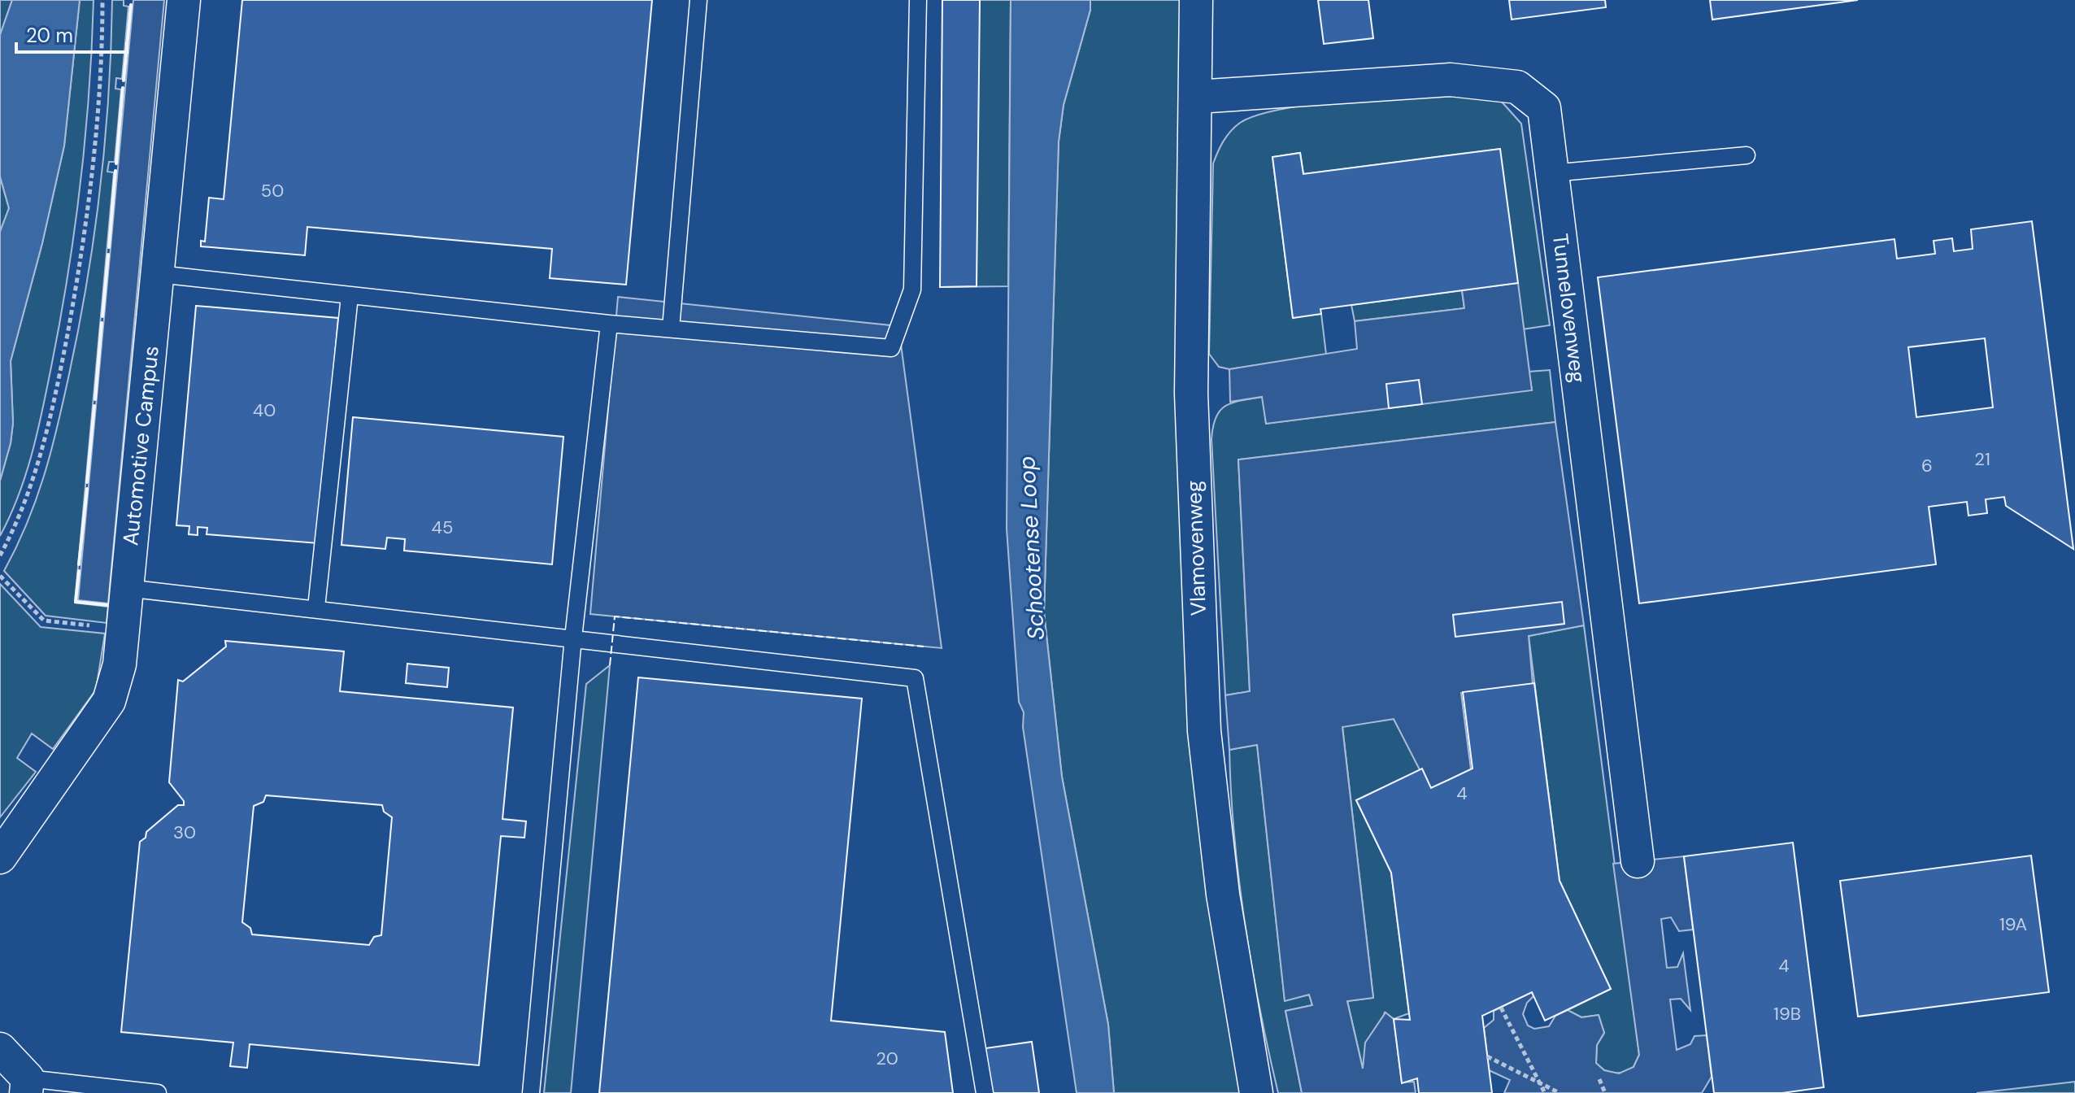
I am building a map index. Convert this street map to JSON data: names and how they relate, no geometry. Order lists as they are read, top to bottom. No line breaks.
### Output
{"streets":{"street":["Tunnelovenweg","Automotive Campus","Vlamovenweg"]},"crossings":[["Tunnelovenweg","Vlamovenweg"]],"water":["Schootense Loop"],"house_numbers":["50","40","21","6","45","4","30","19A","4","19B","20"],"scale_bar":"20 m"}
